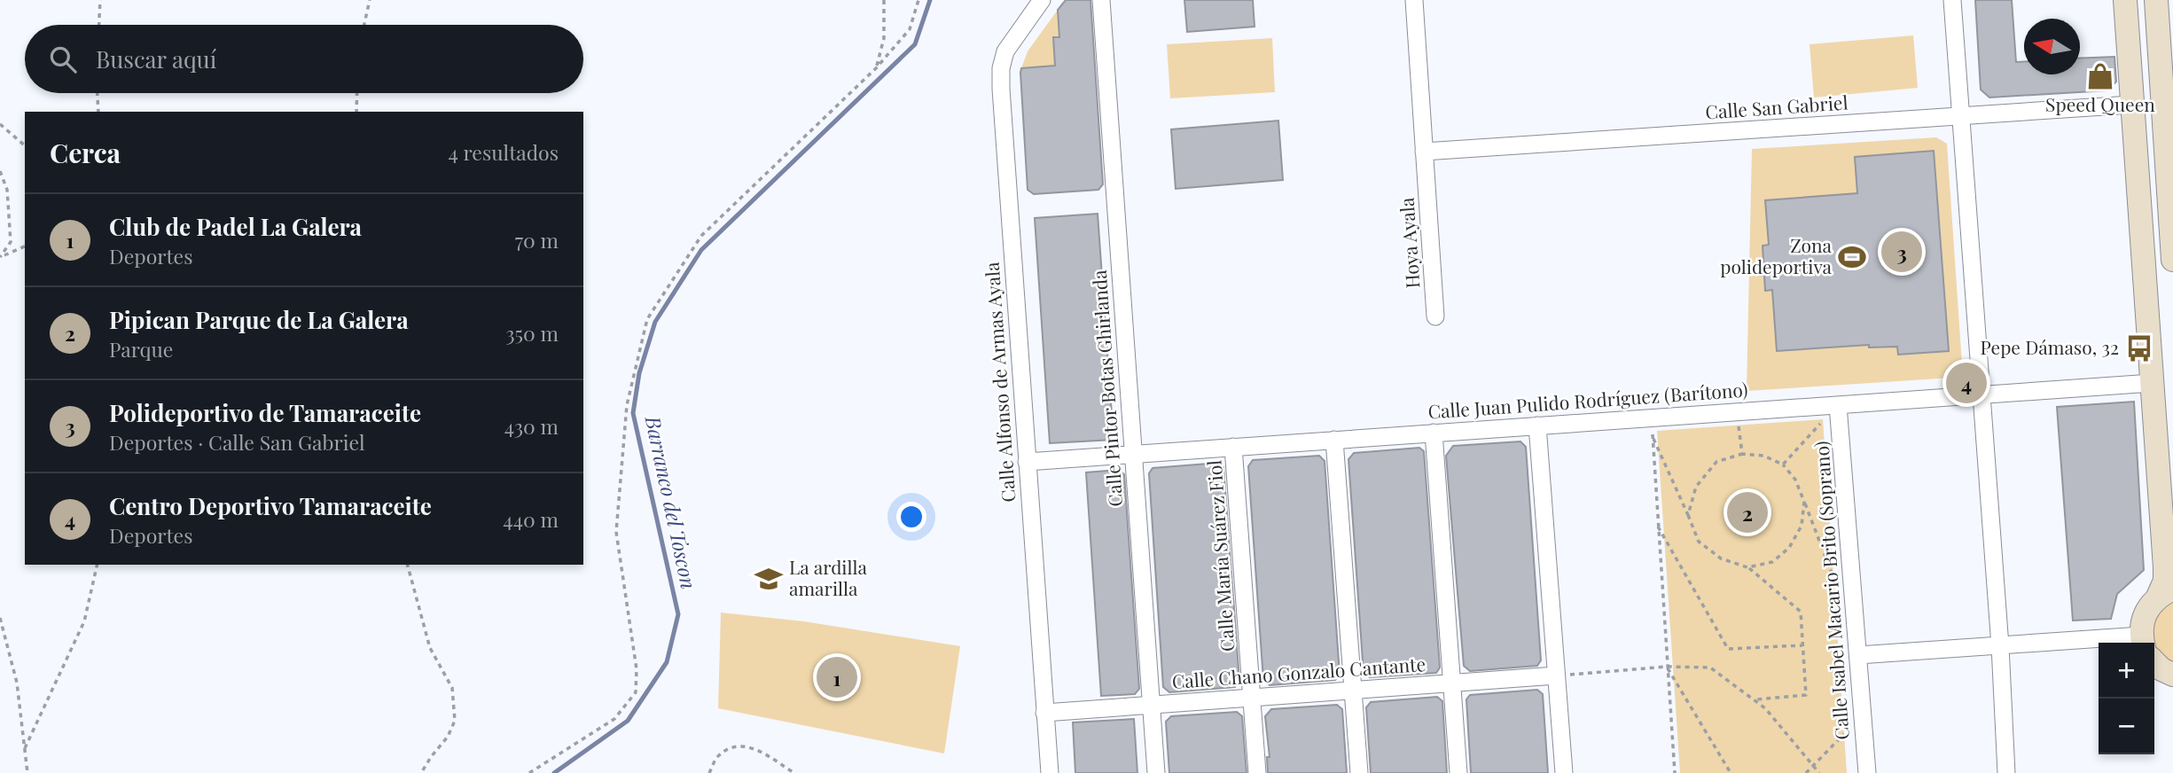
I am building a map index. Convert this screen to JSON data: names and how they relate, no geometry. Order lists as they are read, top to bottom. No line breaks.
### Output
{"streets":{"street":["Calle San Gabriel","Hoya Ayala","Calle Alfonso de Armas Ayala","Calle Pintor Botas Ghirlanda","Calle Juan Pulido Rodríguez (Barítono)","Calle María Suárez Fiol","Calle Isabel Macario Brito (Soprano)","Calle Chano Gonzalo Cantante"]},"crossings":[["Calle San Gabriel","Hoya Ayala"],["Calle Alfonso de Armas Ayala","Calle Juan Pulido Rodríguez (Barítono)"],["Calle Alfonso de Armas Ayala","Calle Chano Gonzalo Cantante"],["Calle Pintor Botas Ghirlanda","Calle Juan Pulido Rodríguez (Barítono)"],["Calle Pintor Botas Ghirlanda","Calle Chano Gonzalo Cantante"],["Calle Juan Pulido Rodríguez (Barítono)","Calle María Suárez Fiol"],["Calle Juan Pulido Rodríguez (Barítono)","Calle Isabel Macario Brito (Soprano)"],["Calle María Suárez Fiol","Calle Chano Gonzalo Cantante"]],"water":["Barranco del Toscon"],"places":{"shop":["Speed Queen"],"sports":["Zona polideportiva"],"bus stop":["Pepe Dámaso, 32"],"school or university":["La ardilla amarilla"]},"north":"left","page":{"search":"Buscar aquí","heading":["Cerca","4 resultados"],"list":[{"mark":"1","name":"Club de Padel La Galera","note":"Deportes","value":"70 m"},{"mark":"2","name":"Pipican Parque de La Galera","note":"Parque","value":"350 m"},{"mark":"3","name":"Polideportivo de Tamaraceite","note":"Deportes · Calle San Gabriel","value":"430 m"},{"mark":"4","name":"Centro Deportivo Tamaraceite","note":"Deportes","value":"440 m"}],"pins":["3","4","2","1"],"map_buttons":["+","−"]}}
